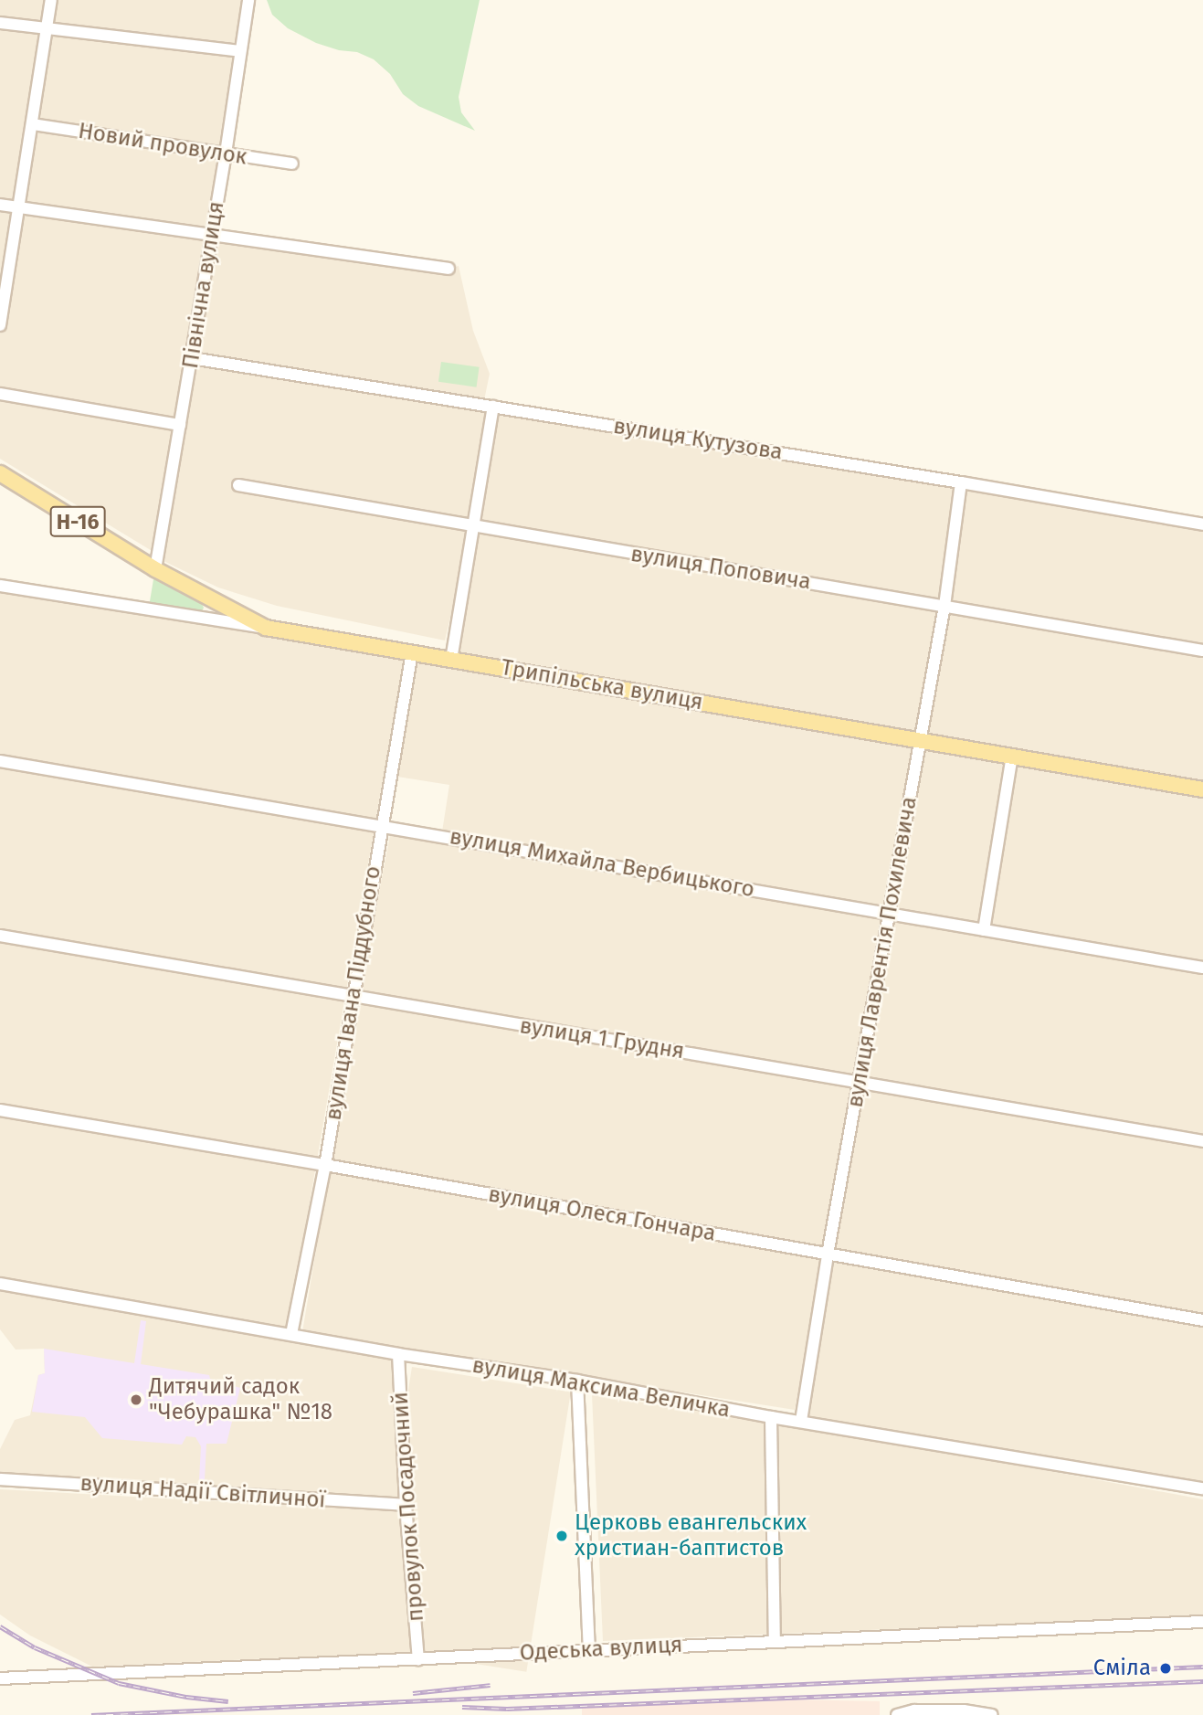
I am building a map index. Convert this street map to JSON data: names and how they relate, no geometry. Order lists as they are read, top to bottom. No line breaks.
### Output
{"streets":{"main road":["Н-16","Трипільська вулиця"],"street":["Новий провулок","Північна вулиця","вулиця Кутузова","вулиця Поповича","вулиця Михайла Вербицького","вулиця Лаврентія Похилевича","вулиця Івана Піддубного","вулиця 1 Грудня","вулиця Олеся Гончара","вулиця Максима Величка","вулиця Надії Світличної","провулок Посадочний","Одеська вулиця"]},"crossings":[["Новий провулок","Північна вулиця"],["Північна вулиця","вулиця Кутузова"],["Північна вулиця","Н-16"],["вулиця Кутузова","вулиця Лаврентія Похилевича"],["вулиця Поповича","вулиця Лаврентія Похилевича"],["Трипільська вулиця","вулиця Лаврентія Похилевича"],["Трипільська вулиця","вулиця Івана Піддубного"],["вулиця Михайла Вербицького","вулиця Лаврентія Похилевича"],["вулиця Михайла Вербицького","вулиця Івана Піддубного"],["вулиця Лаврентія Похилевича","вулиця 1 Грудня"],["вулиця Лаврентія Похилевича","вулиця Олеся Гончара"],["вулиця Лаврентія Похилевича","вулиця Максима Величка"],["вулиця Івана Піддубного","вулиця 1 Грудня"],["вулиця Івана Піддубного","вулиця Олеся Гончара"],["вулиця Івана Піддубного","вулиця Максима Величка"],["вулиця Максима Величка","провулок Посадочний"],["вулиця Надії Світличної","провулок Посадочний"],["провулок Посадочний","Одеська вулиця"]],"places":["Дитячий садок \"Чебурашка\" №18","Церковь евангельских христиан-баптистов","Сміла"]}
